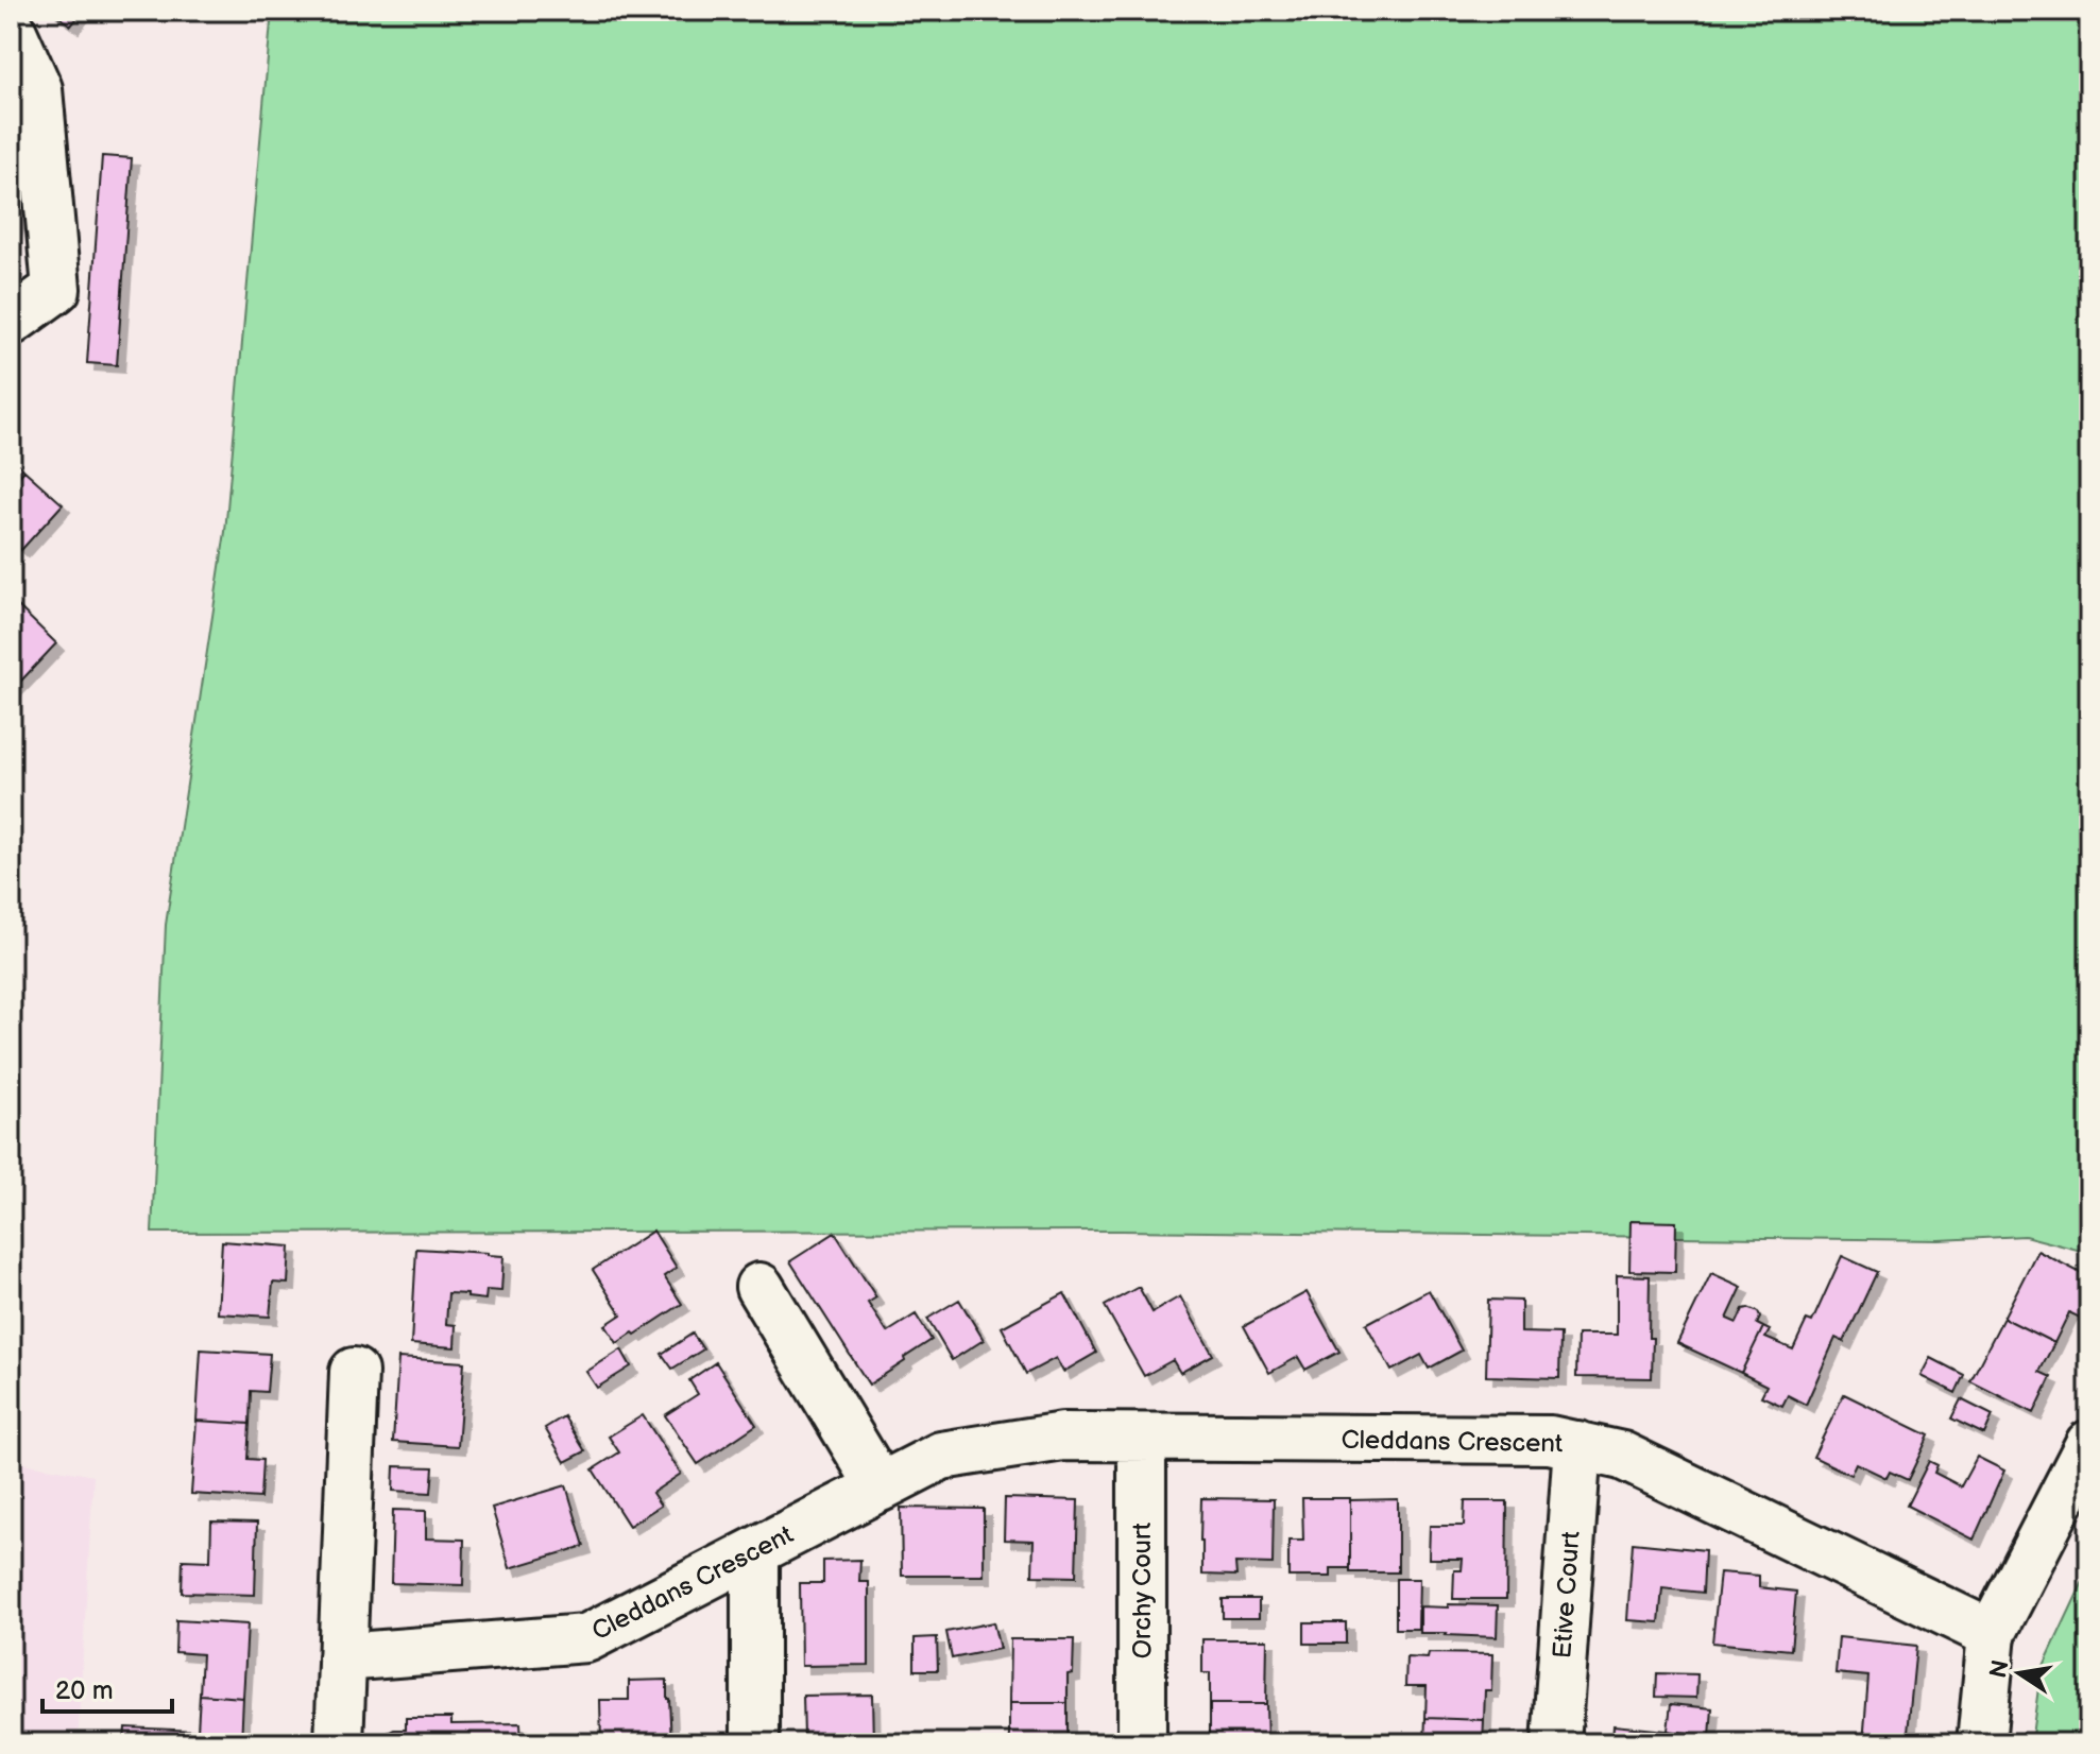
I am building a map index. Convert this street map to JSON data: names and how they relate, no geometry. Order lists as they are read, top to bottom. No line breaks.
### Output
{"streets":{"street":["Cleddans Crescent","Orchy Court","Etive Court"]},"crossings":[["Cleddans Crescent","Orchy Court"],["Cleddans Crescent","Etive Court"]],"scale_bar":"20 m","north":"left"}
